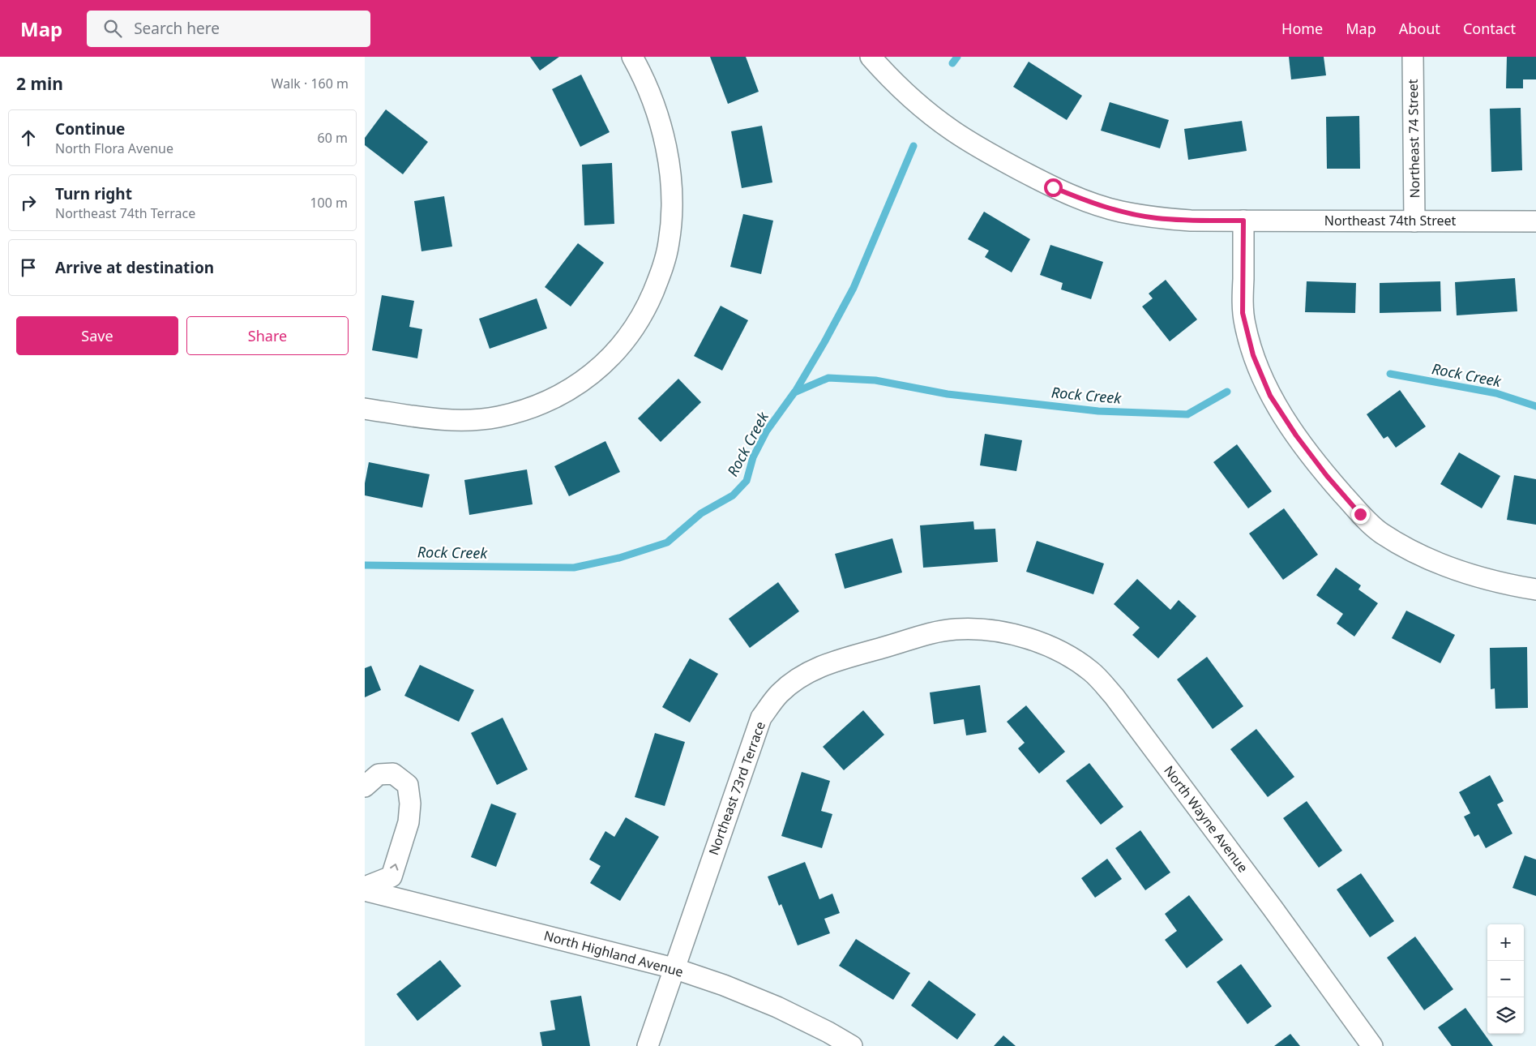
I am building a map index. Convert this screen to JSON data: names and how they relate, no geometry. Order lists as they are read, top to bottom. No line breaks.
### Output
{"streets":{"street":["Northeast 74 Street","Northeast 74th Street","Northeast 73rd Terrace","North Wayne Avenue","North Highland Avenue"]},"crossings":[["Northeast 74 Street","Northeast 74th Street"],["Northeast 73rd Terrace","North Wayne Avenue"],["Northeast 73rd Terrace","North Highland Avenue"]],"water":["Rock Creek"],"page":{"header":"Map","search":"Search here","nav":["Home","Map","About","Contact"],"heading":["2 min","Walk · 160 m"],"list":[["Continue","North Flora Avenue","60 m"],["Turn right","Northeast 74th Terrace","100 m"],"Arrive at destination"],"buttons":["Save","Share"],"map_buttons":["+","−"]}}
